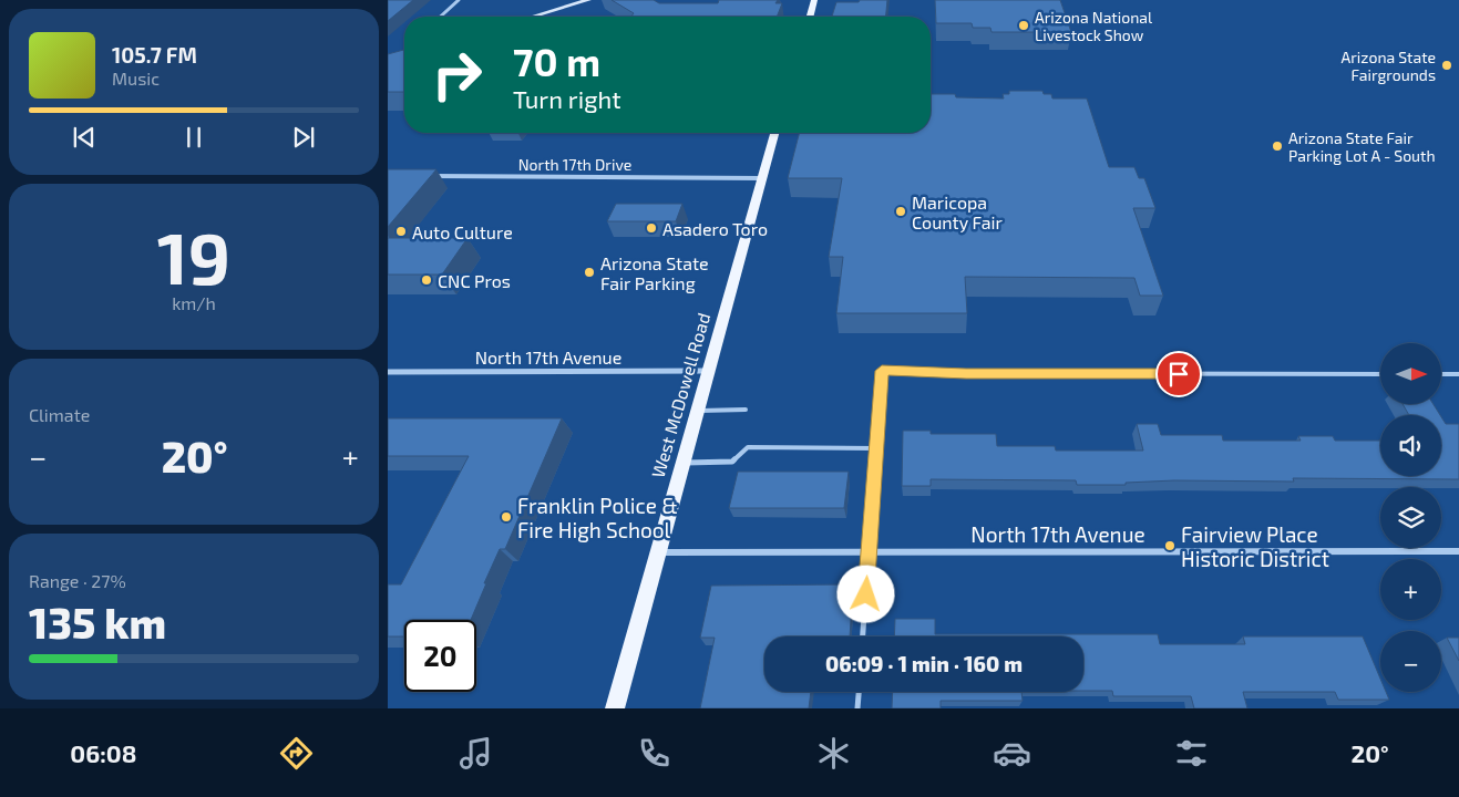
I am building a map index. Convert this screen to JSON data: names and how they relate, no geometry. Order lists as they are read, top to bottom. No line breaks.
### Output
{"streets":{"main road":["West McDowell Road"],"street":["North 17th Drive","North 17th Avenue"]},"crossings":[["North 17th Drive","West McDowell Road"],["North 17th Avenue","West McDowell Road"]],"places":["Arizona National Livestock Show","Arizona State Fairgrounds","Arizona State Fair Parking Lot A - South","Maricopa County Fair","Asadero Toro","Auto Culture","Arizona State Fair Parking","CNC Pros","Franklin Police & Fire High School","Fairview Place Historic District"],"north":"right","page":{"turn":["70 m","Turn right"],"song":["105.7 FM","Music"],"tile":[["19","km/h"],"Climate",["Range · 27%","135 km"]],"map_buttons":["+","−"],"heat":["−","20°","+"],"limit":"20","trip":"06:09 · 1 min · 160 m","tabs":["06:08","20°"]}}
